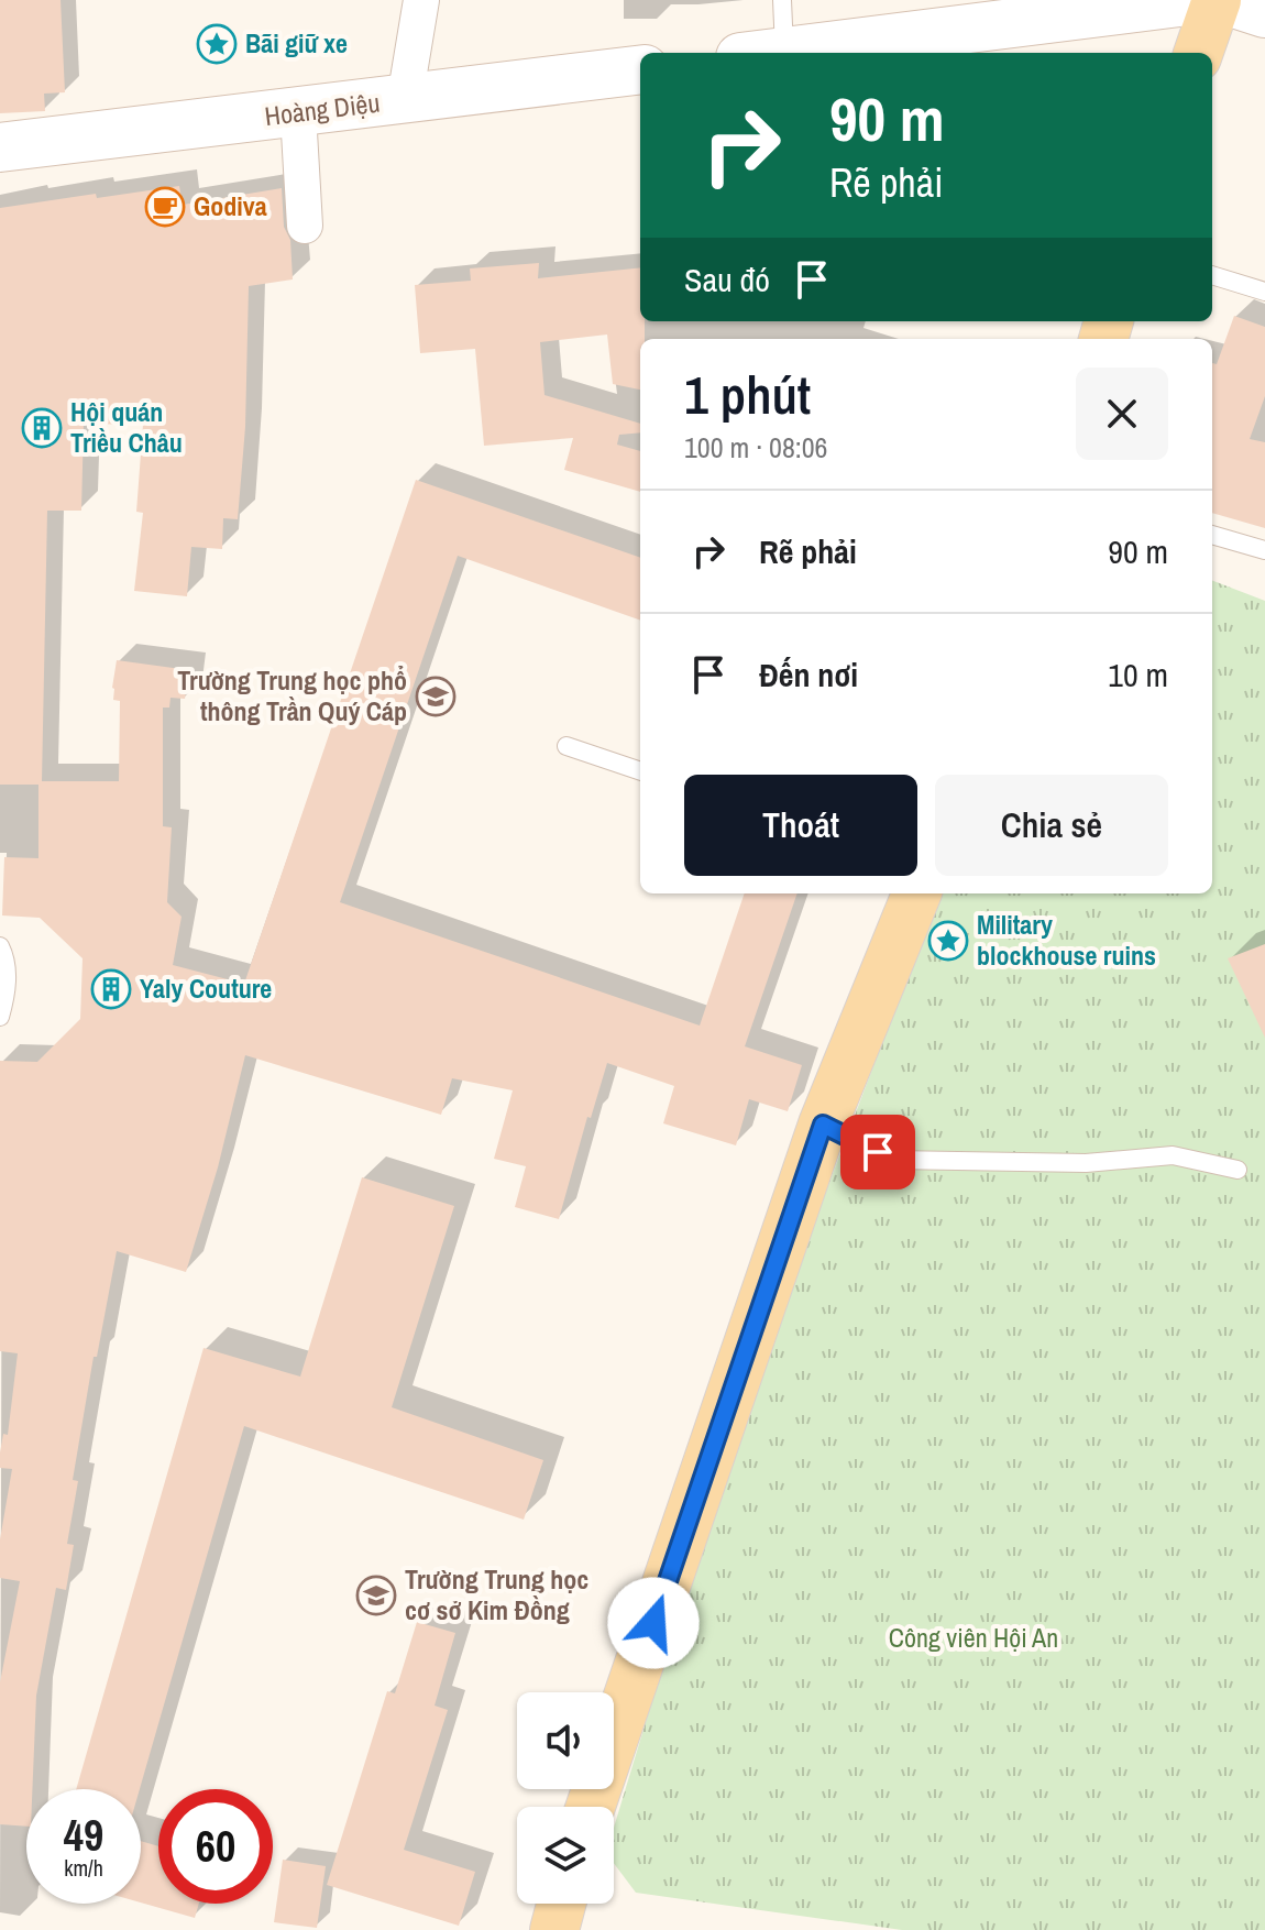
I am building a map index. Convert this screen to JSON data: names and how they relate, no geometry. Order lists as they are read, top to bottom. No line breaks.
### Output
{"streets":{"street":["Hoàng Diệu"]},"parks":["Công viên Hội An"],"places":{"place":["Bãi giữ xe","Military blockhouse ruins"],"cafe":["Godiva"],"building":["Hội quán Triều Châu","Yaly Couture"],"school or university":["Trường Trung học phổ thông Trần Quý Cáp","Trường Trung học cơ sở Kim Đồng"]},"page":{"turn":["90 m","Rẽ phải"],"then":"Sau đó","heading":["1 phút","100 m · 08:06"],"list":[{"name":"Rẽ phải","value":"90 m"},{"name":"Đến nơi","value":"10 m"}],"buttons":["Thoát","Chia sẻ"],"speed":"49 km/h","limit":"60"}}
